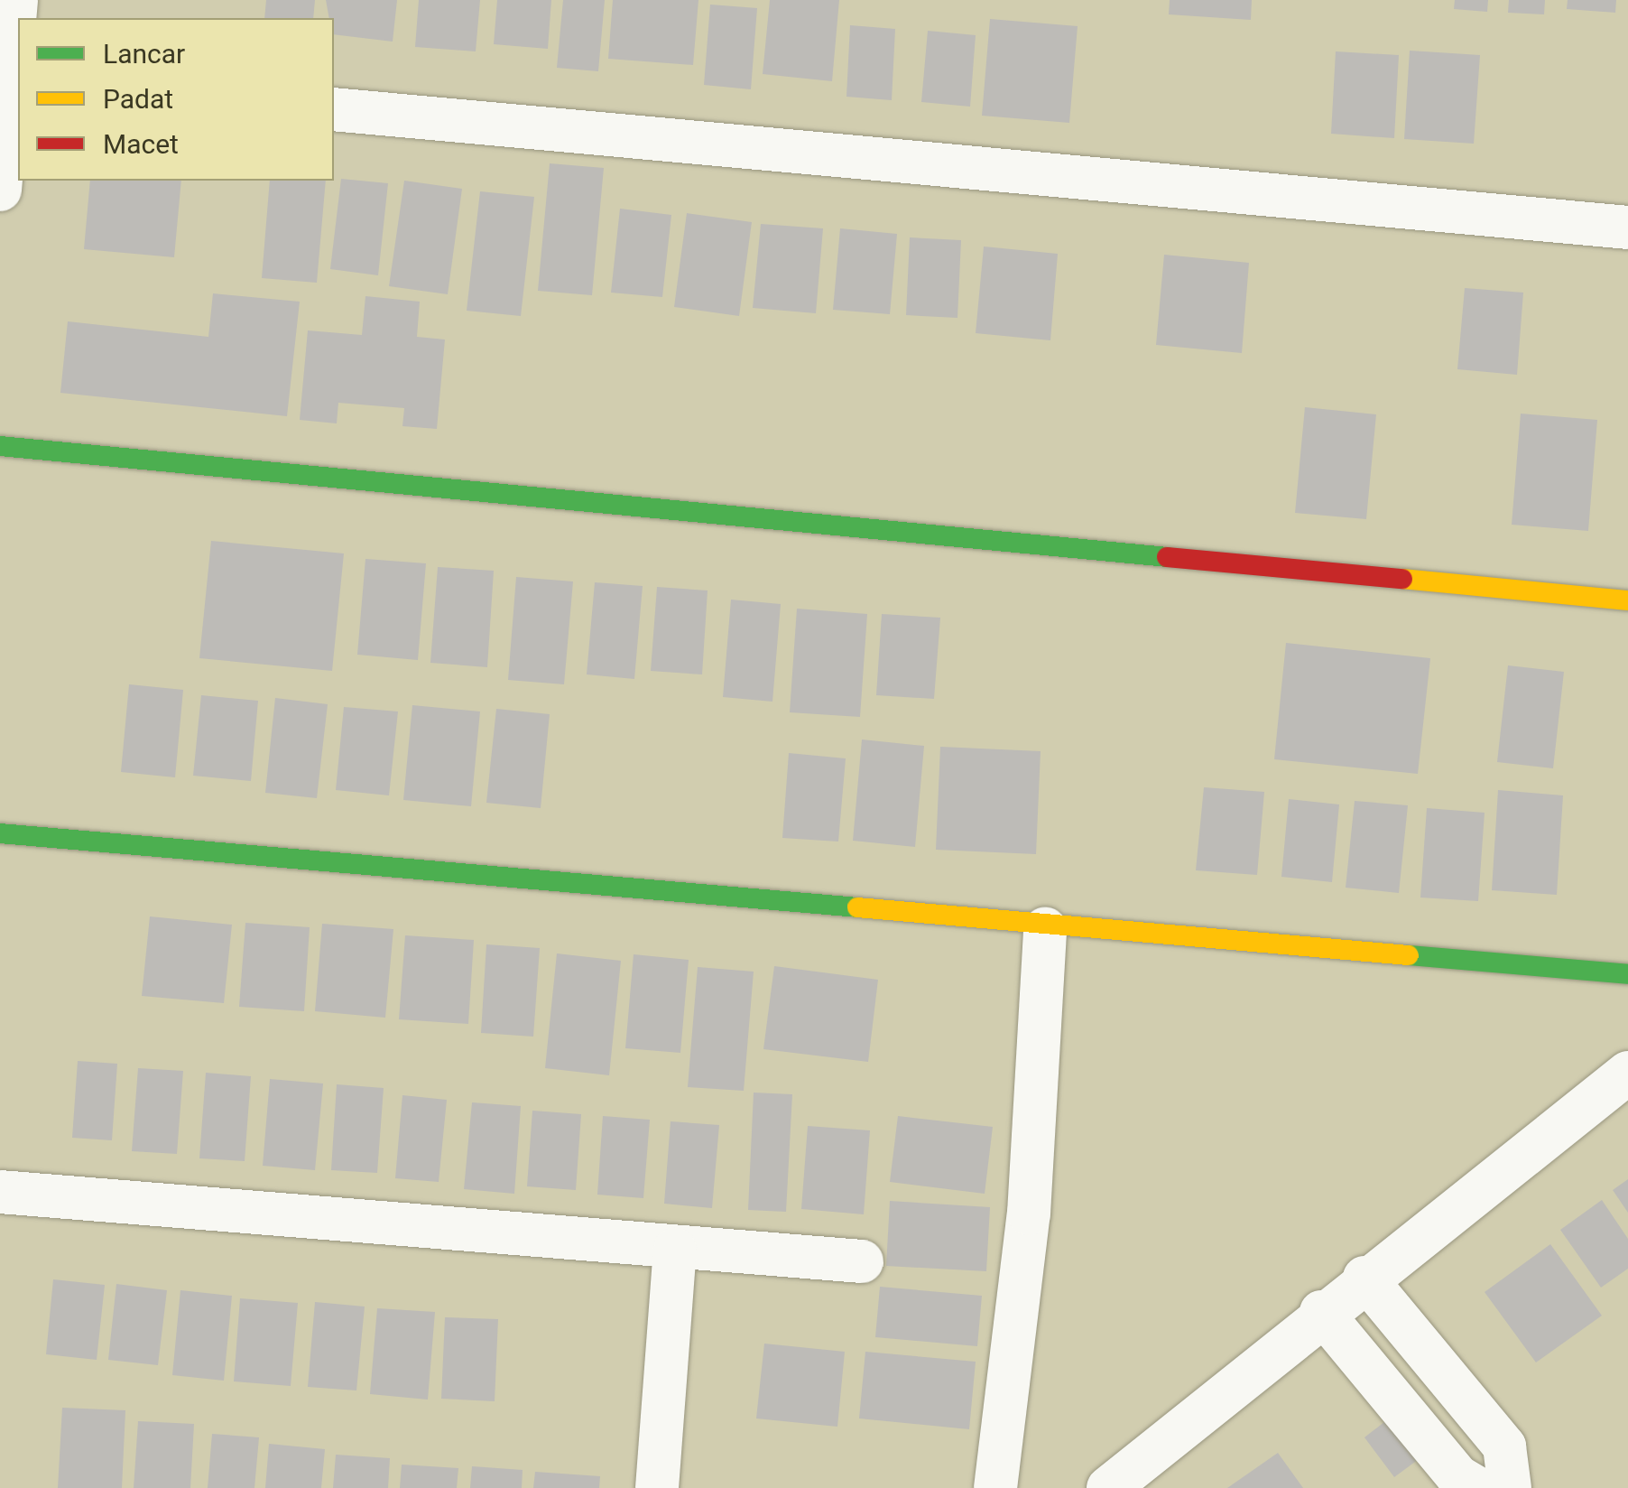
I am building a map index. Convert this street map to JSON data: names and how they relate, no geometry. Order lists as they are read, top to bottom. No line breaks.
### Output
{"legend":["Lancar","Padat","Macet"]}
